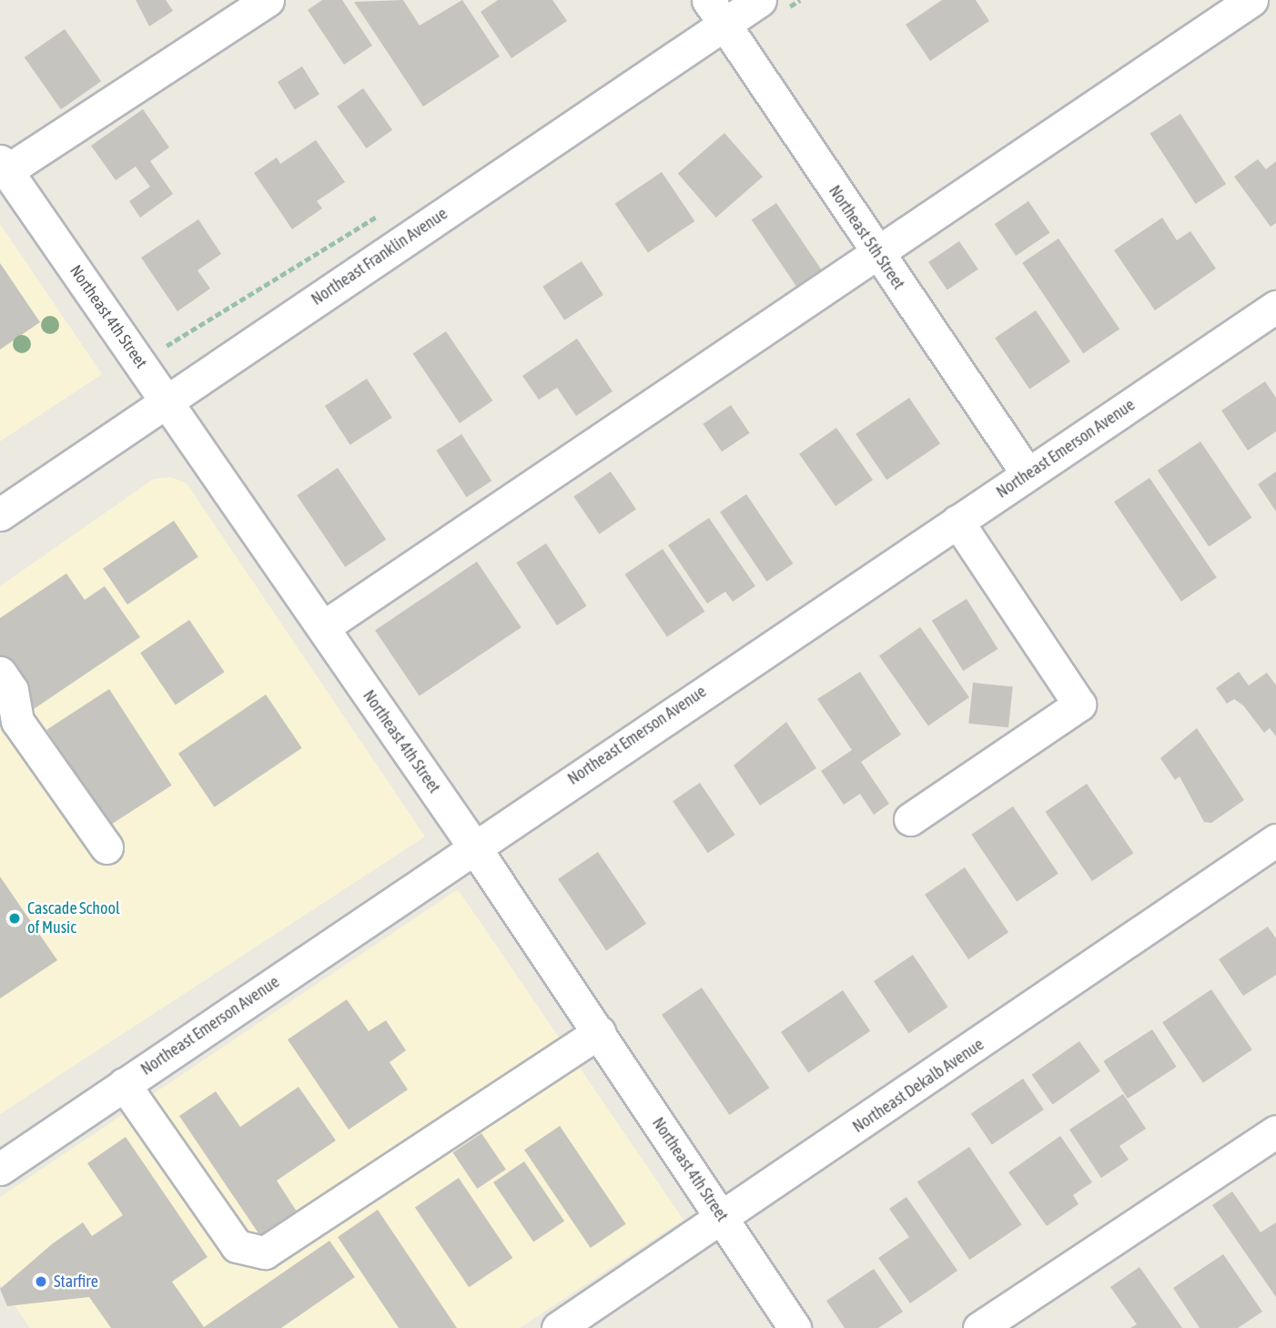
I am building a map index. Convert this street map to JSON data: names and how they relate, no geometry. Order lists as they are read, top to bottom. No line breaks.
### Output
{"streets":{"street":["Northeast 5th Street","Northeast Franklin Avenue","Northeast 4th Street","Northeast Emerson Avenue","Northeast Dekalb Avenue"]},"crossings":[["Northeast 5th Street","Northeast Franklin Avenue"],["Northeast 5th Street","Northeast Emerson Avenue"],["Northeast Franklin Avenue","Northeast 4th Street"],["Northeast 4th Street","Northeast Emerson Avenue"],["Northeast 4th Street","Northeast Dekalb Avenue"]],"places":["Cascade School of Music","Starfire"]}
